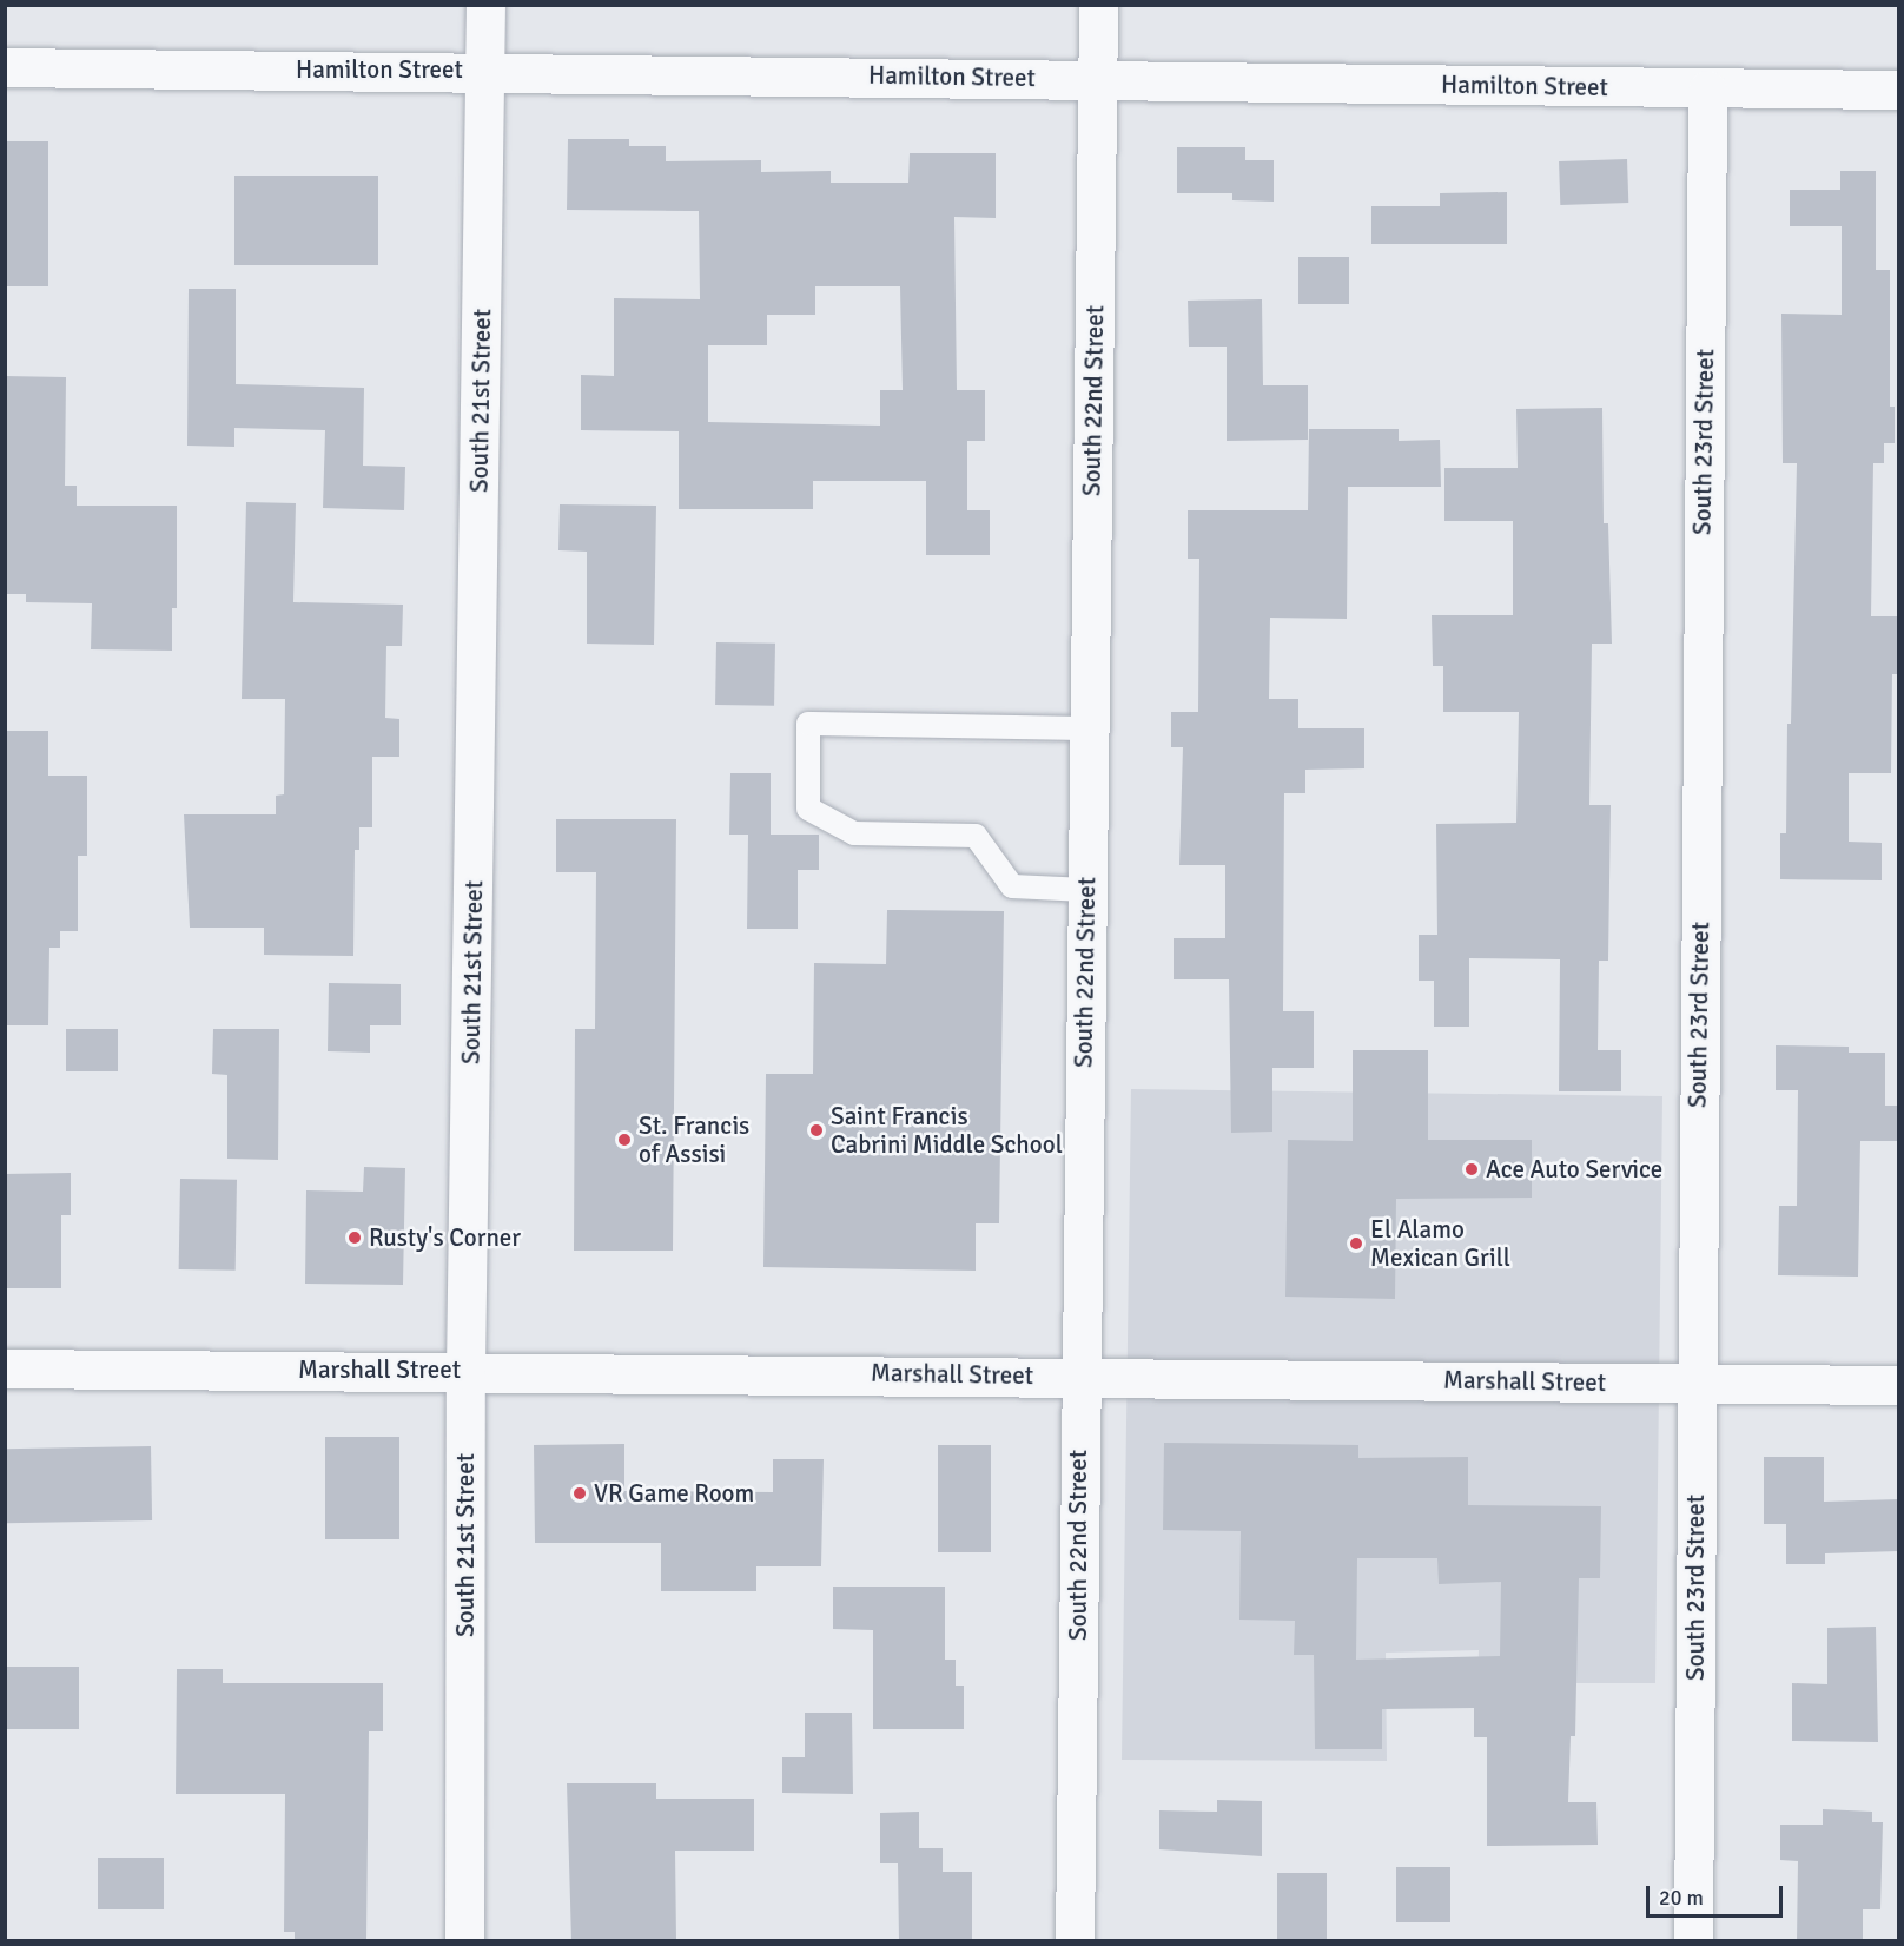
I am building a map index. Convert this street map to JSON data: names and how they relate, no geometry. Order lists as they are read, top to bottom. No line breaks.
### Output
{"streets":{"street":["Hamilton Street","South 21st Street","South 22nd Street","South 23rd Street","Marshall Street"]},"crossings":[["Hamilton Street","South 21st Street"],["Hamilton Street","South 22nd Street"],["Hamilton Street","South 23rd Street"],["South 21st Street","Marshall Street"],["South 22nd Street","Marshall Street"],["South 23rd Street","Marshall Street"]],"places":["Saint Francis Cabrini Middle School","St. Francis of Assisi","Ace Auto Service","Rusty's Corner","El Alamo Mexican Grill","VR Game Room"],"scale_bar":"20 m"}
